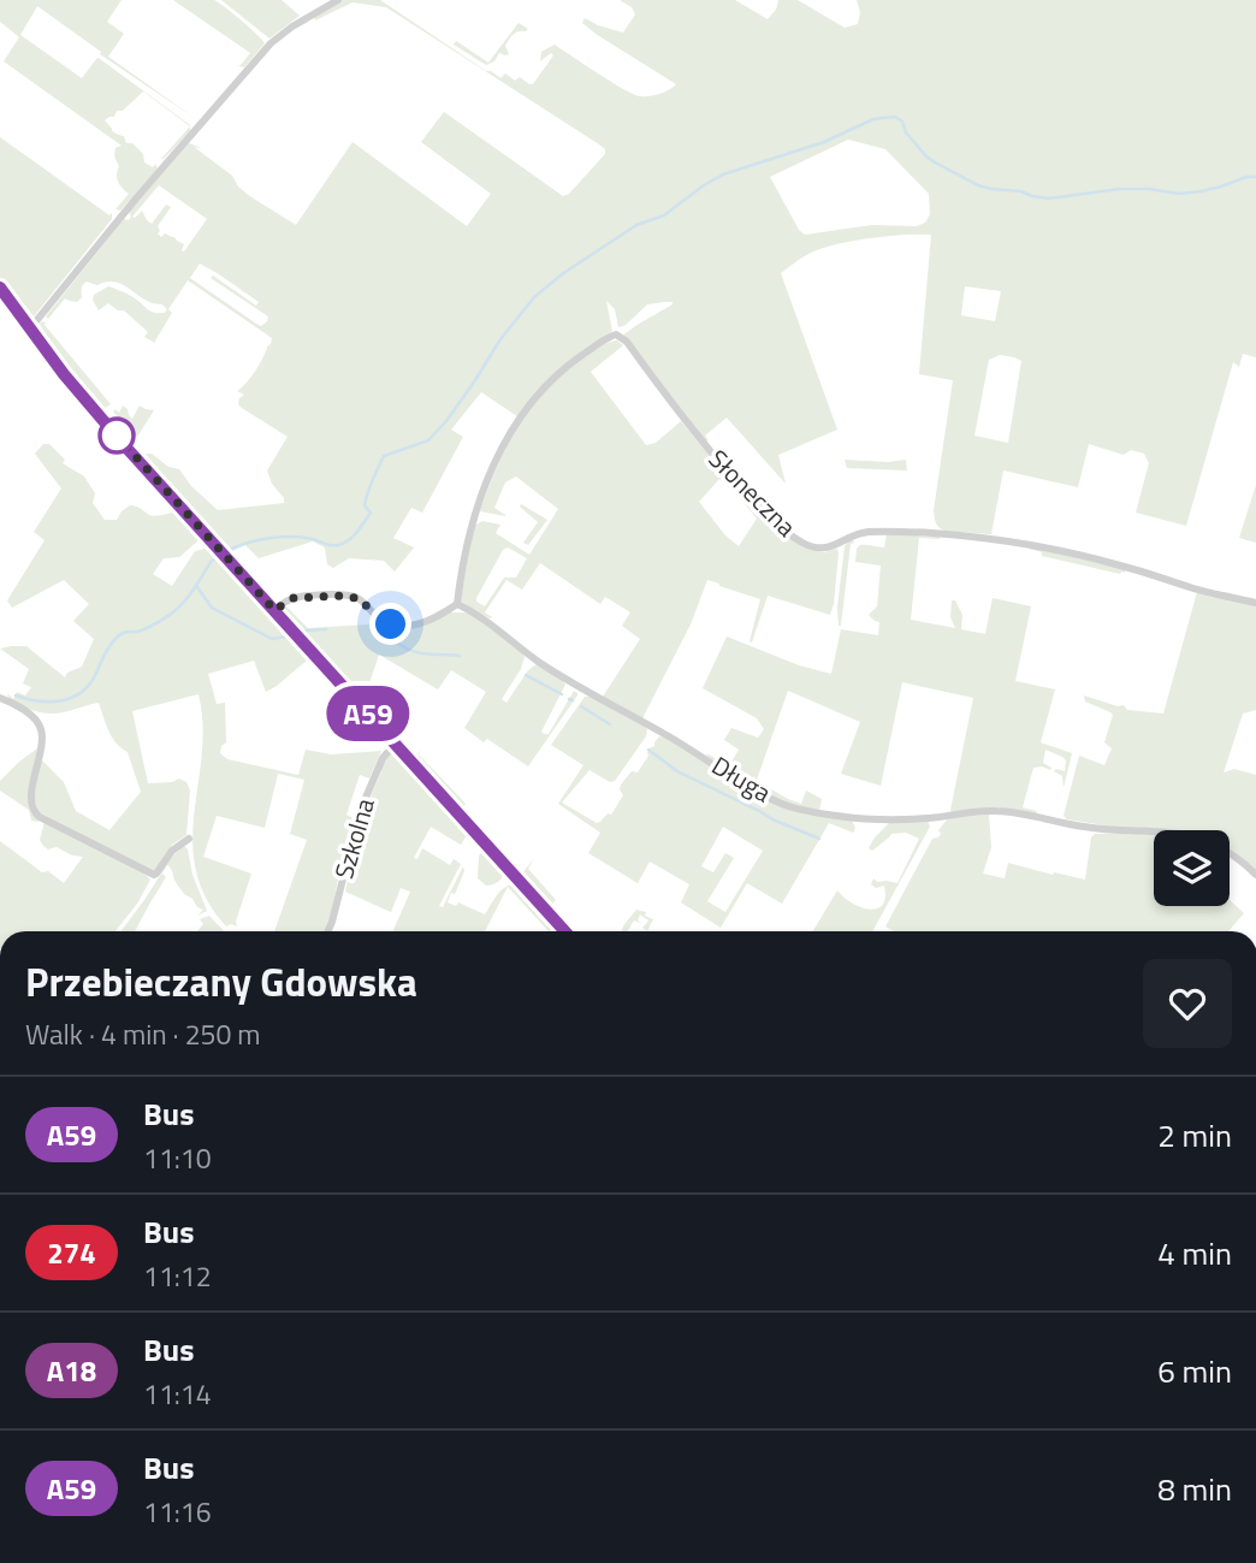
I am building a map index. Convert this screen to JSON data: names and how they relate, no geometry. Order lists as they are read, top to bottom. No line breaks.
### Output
{"streets":{"street":["Słoneczna","Długa","Szkolna"]},"crossings":[["Słoneczna","Długa"]],"lines":["bus line A59"],"page":{"on_map":"A59","heading":["Przebieczany Gdowska","Walk · 4 min · 250 m"],"list":[{"mark":"A59","name":"Bus","note":"11:10","value":"2 min"},{"mark":"274","name":"Bus","note":"11:12","value":"4 min"},{"mark":"A18","name":"Bus","note":"11:14","value":"6 min"},{"mark":"A59","name":"Bus","note":"11:16","value":"8 min"}]}}
